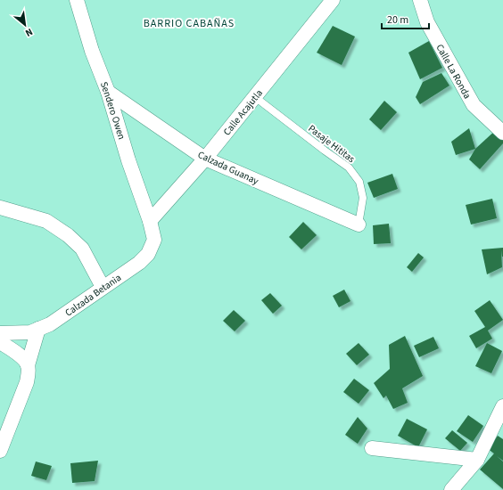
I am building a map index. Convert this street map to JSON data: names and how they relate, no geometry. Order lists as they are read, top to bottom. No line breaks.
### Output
{"streets":{"street":["Calle La Ronda","Sendero Owen","Calle Acajutla","Calzada Guanay","Calzada Betania"],"lane":["Pasaje Hititas"]},"crossings":[["Sendero Owen","Calle Acajutla"],["Sendero Owen","Calzada Guanay"],["Sendero Owen","Calzada Betania"],["Calle Acajutla","Pasaje Hititas"],["Calle Acajutla","Calzada Guanay"],["Calle Acajutla","Calzada Betania"],["Pasaje Hititas","Calzada Guanay"]],"districts":["BARRIO CABAÑAS"],"scale_bar":"20 m","north":"bottom right"}
